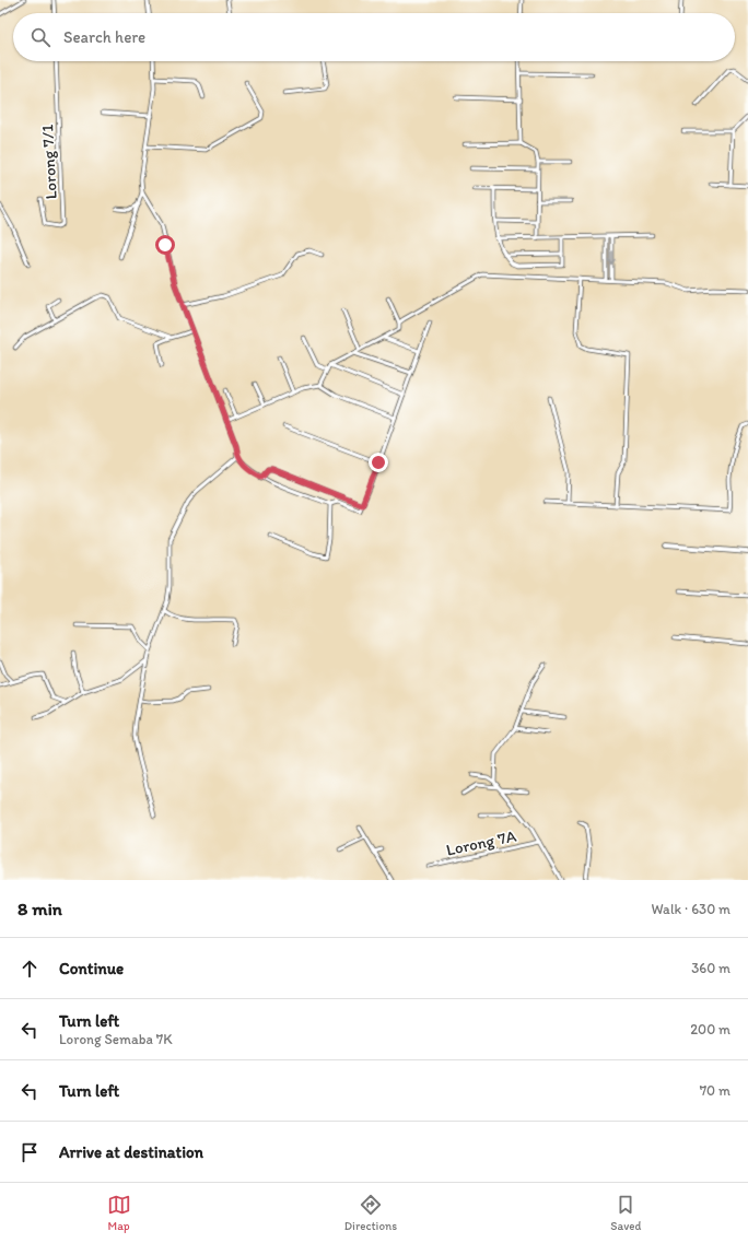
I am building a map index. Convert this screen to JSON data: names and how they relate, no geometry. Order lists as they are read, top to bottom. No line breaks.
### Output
{"streets":{"street":["Lorong 7/1","Lorong 7A"]},"page":{"search":"Search here","heading":["8 min","Walk · 630 m"],"list":[["Continue","360 m"],["Turn left","Lorong Semaba 7K","200 m"],["Turn left","70 m"],"Arrive at destination"],"nav":["Map","Directions","Saved"]}}
